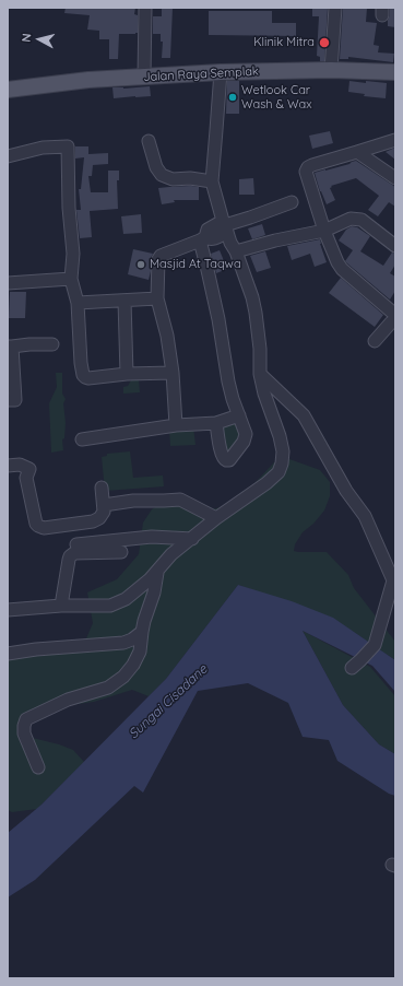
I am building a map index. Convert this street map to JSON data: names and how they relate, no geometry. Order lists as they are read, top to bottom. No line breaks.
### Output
{"streets":{"main road":["Jalan Raya Semplak"]},"water":["Sungai Cisadane"],"places":["Klinik Mitra","Wetlook Car Wash & Wax","Masjid At Taqwa"],"north":"left"}
